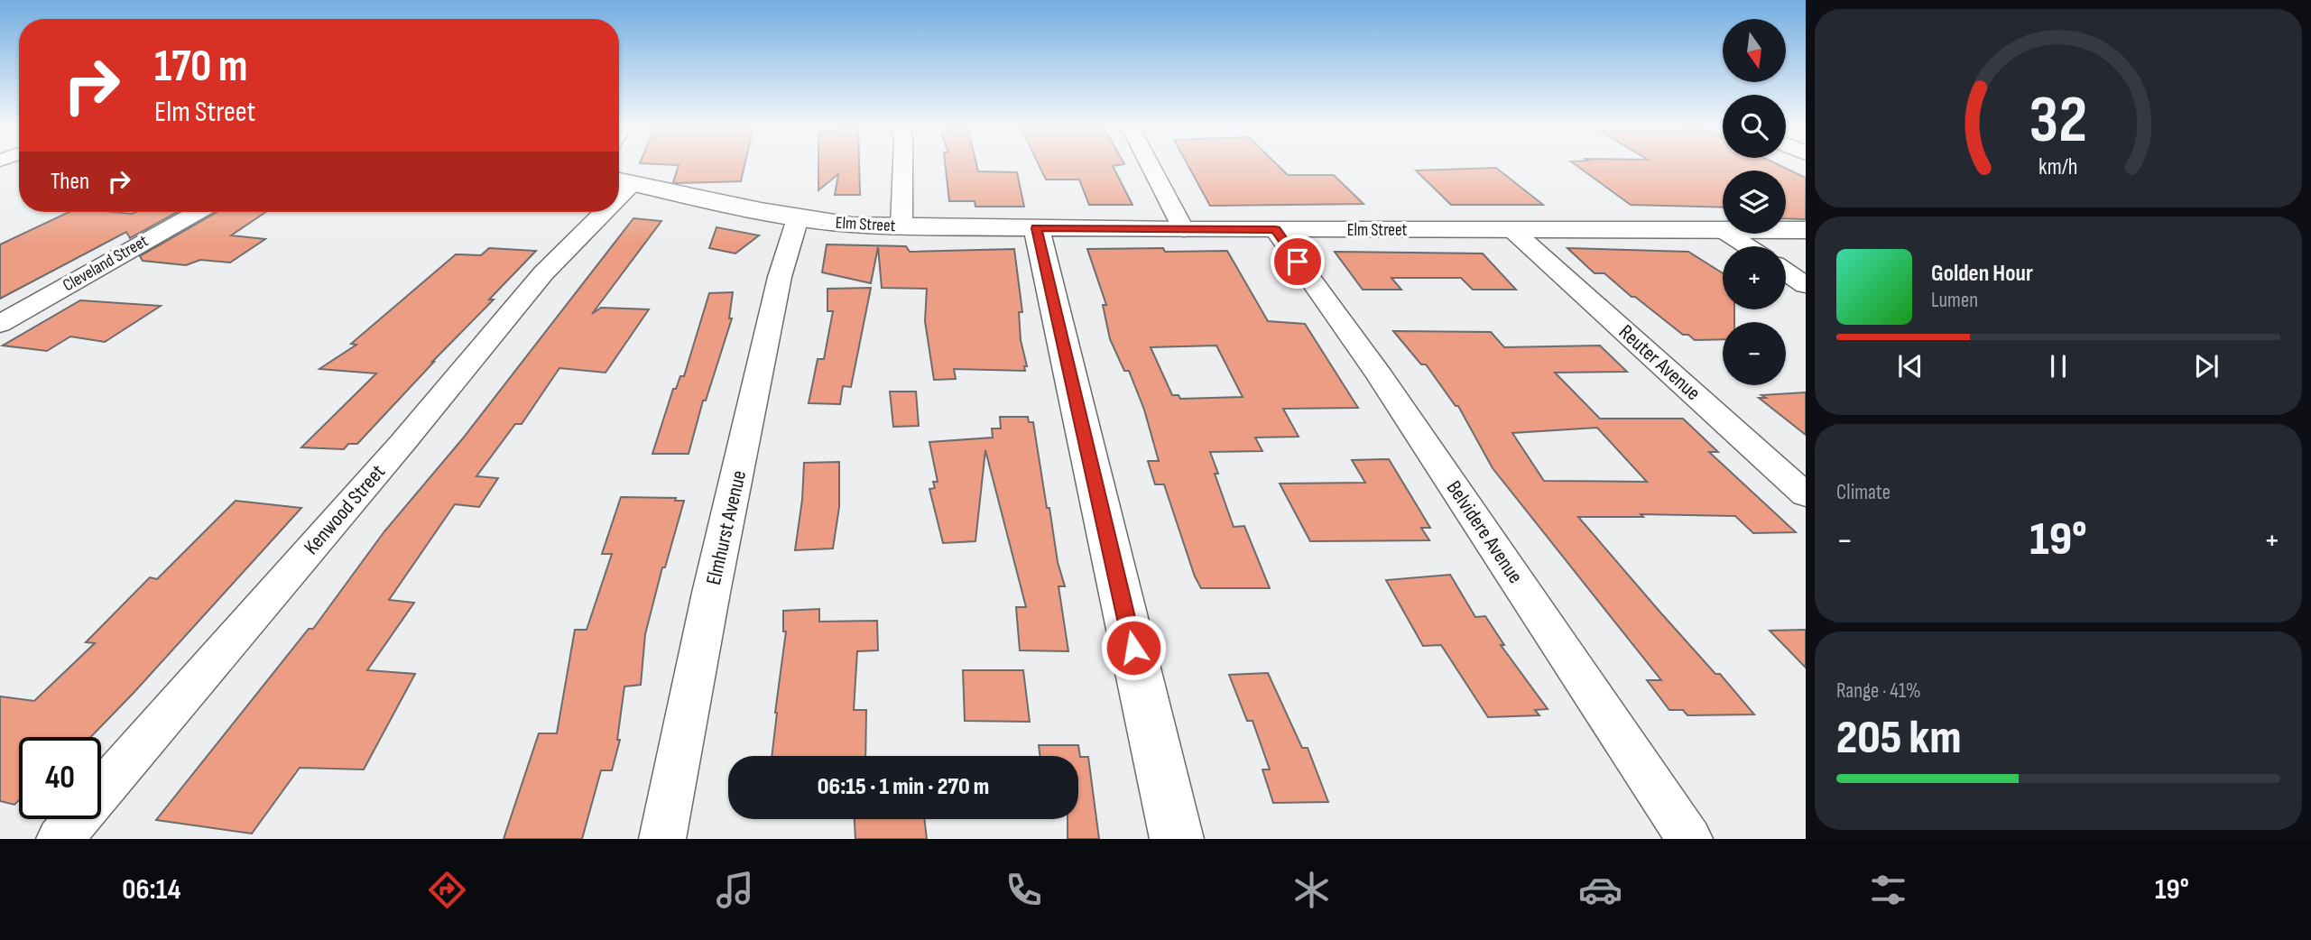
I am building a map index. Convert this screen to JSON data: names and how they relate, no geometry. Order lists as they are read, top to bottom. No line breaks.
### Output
{"streets":{"street":["Elm Street","Cleveland Street","Reuter Avenue","Kenwood Street","Elmhurst Avenue","Belvidere Avenue"]},"crossings":[["Elm Street","Reuter Avenue"],["Elm Street","Elmhurst Avenue"],["Elm Street","Belvidere Avenue"]],"north":"bottom","page":{"map_buttons":["+","−"],"turn":["170 m","Elm Street"],"then":"Then","song":["Golden Hour","Lumen"],"tile":["Climate",["Range · 41%","205 km"]],"heat":["−","19°","+"],"limit":"40","trip":"06:15 · 1 min · 270 m","tabs":["06:14","19°"],"gauge":["32","km/h"]}}
